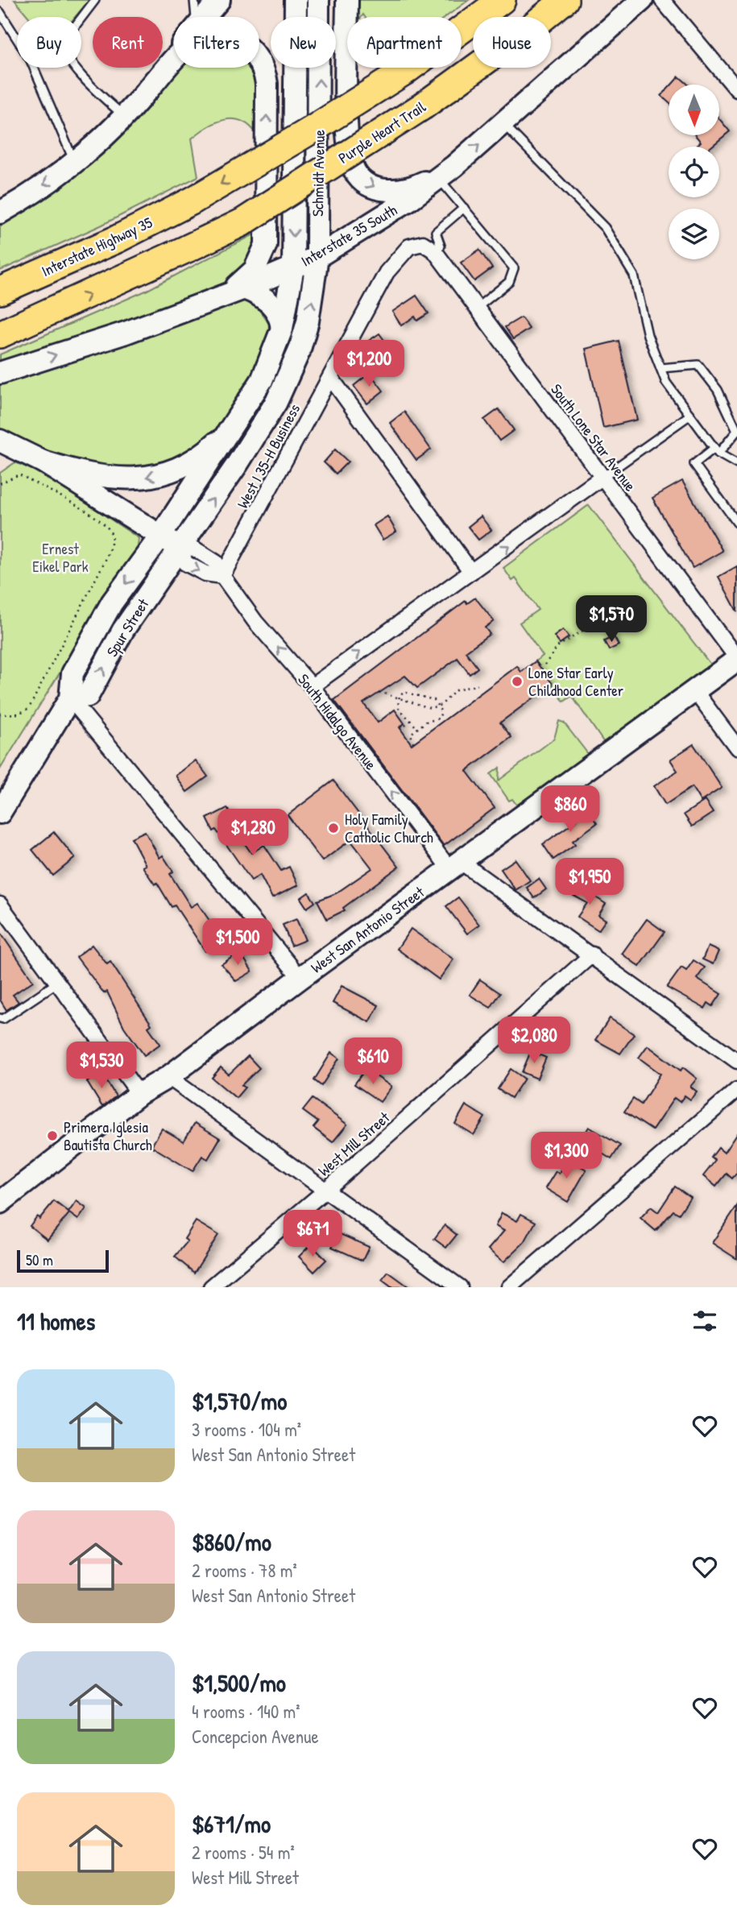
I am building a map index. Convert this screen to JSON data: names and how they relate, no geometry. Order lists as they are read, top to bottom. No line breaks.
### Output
{"streets":{"highway":["Purple Heart Trail","Interstate Highway 35"],"main road":["Schmidt Avenue","Interstate 35 South","Spur Street","South Hidalgo Avenue","West San Antonio Street"],"street":["South Lone Star Avenue","West I 35-H Business","West Mill Street"]},"crossings":[["Schmidt Avenue","Interstate 35 South"],["Schmidt Avenue","Spur Street"],["Schmidt Avenue","South Hidalgo Avenue"],["South Lone Star Avenue","West I 35-H Business"],["South Lone Star Avenue","West San Antonio Street"],["West I 35-H Business","South Hidalgo Avenue"],["Spur Street","South Hidalgo Avenue"],["South Hidalgo Avenue","West San Antonio Street"],["South Hidalgo Avenue","West Mill Street"]],"one_way":["Purple Heart Trail","Interstate Highway 35","South Hidalgo Avenue"],"parks":["Ernest Eikel Park"],"places":["Lone Star Early Childhood Center","Holy Family Catholic Church","Primera Iglesia Bautista Church"],"scale_bar":"50 m","north":"bottom","page":{"chip":["Buy","Rent","Filters","New","Apartment","House"],"price":["$1,200","$1,570","$860","$1,280","$1,950","$1,500","$2,080","$610","$1,530","$1,300","$671"],"scale":"50 m","heading":"11 homes","list":[{"name":"$1,570/mo","note":"3 rooms · 104 m² · West San Antonio Street"},{"name":"$860/mo","note":"2 rooms · 78 m² · West San Antonio Street"},{"name":"$1,500/mo","note":"4 rooms · 140 m² · Concepcion Avenue"},{"name":"$671/mo","note":"2 rooms · 54 m² · West Mill Street"}]}}
